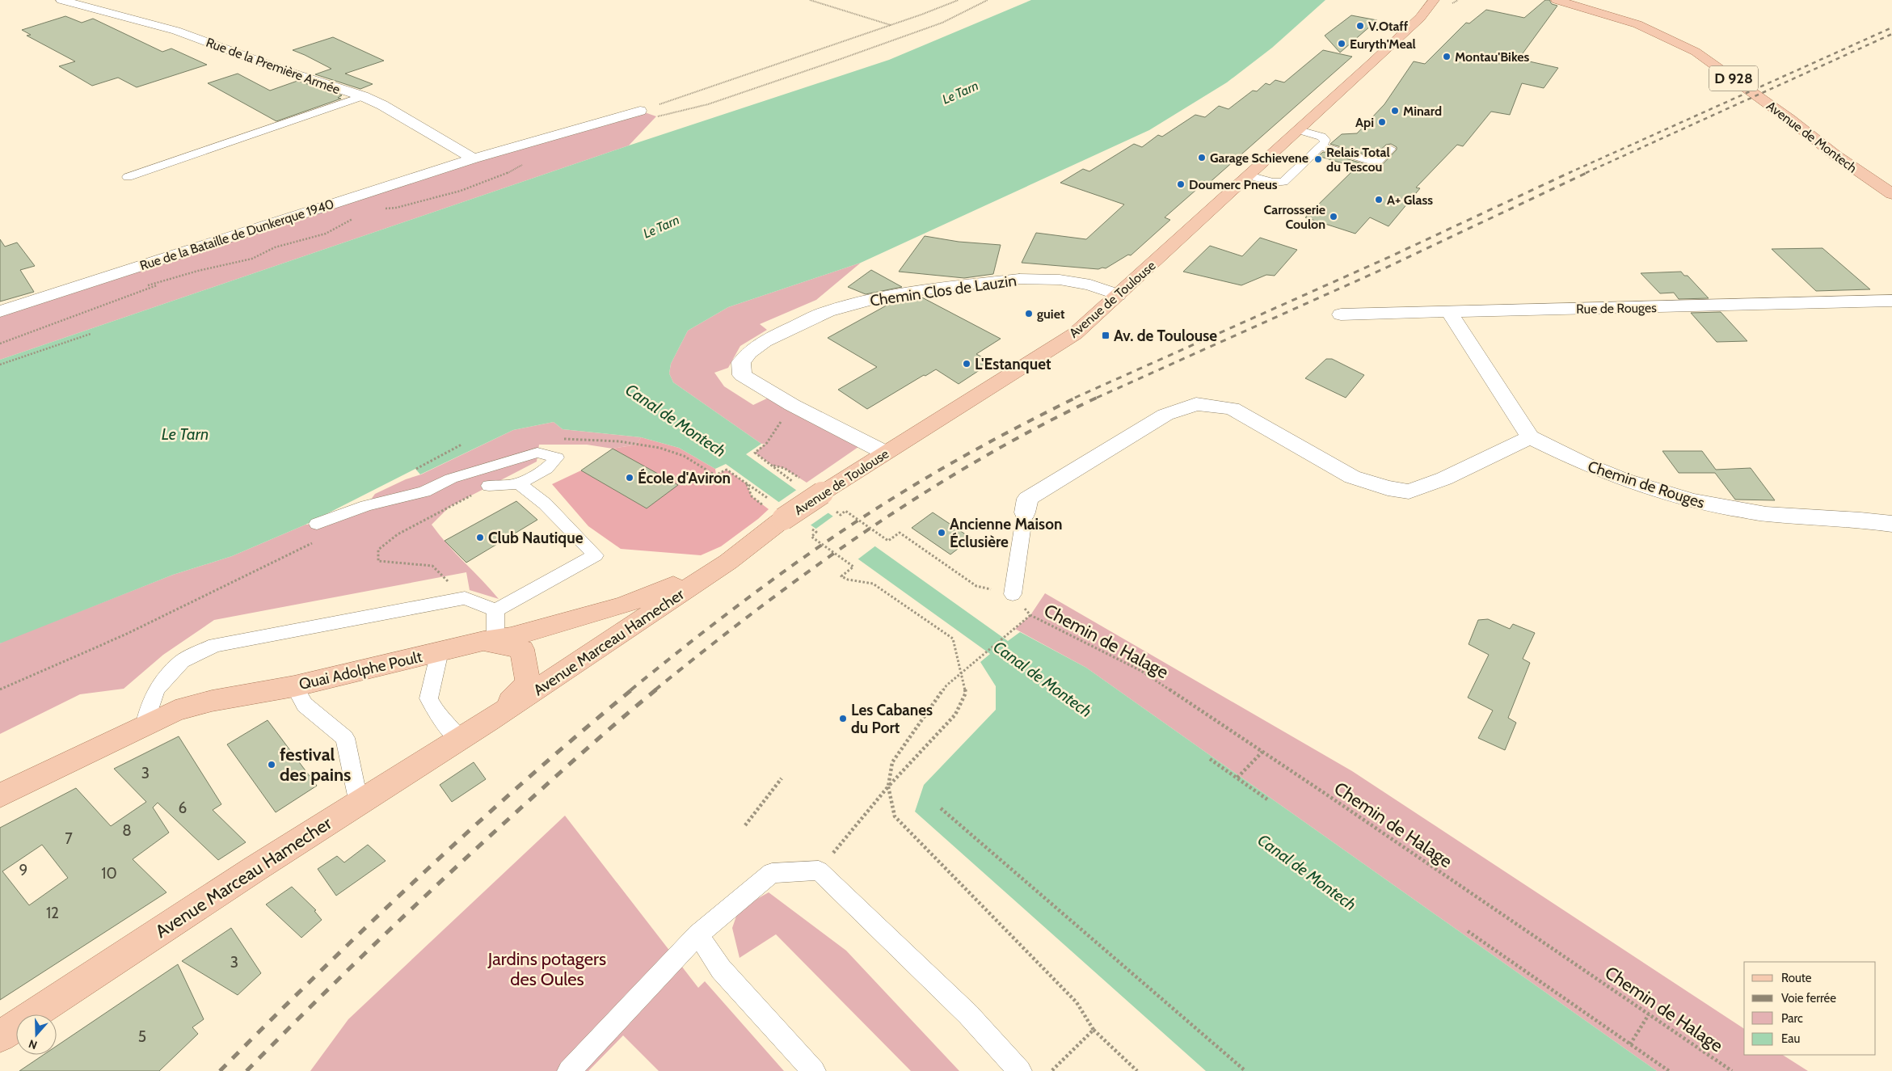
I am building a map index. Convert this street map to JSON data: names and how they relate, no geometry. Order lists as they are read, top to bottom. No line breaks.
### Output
{"streets":{"main road":["D 928","Avenue de Montech","Avenue de Toulouse","Avenue Marceau Hamecher","Quai Adolphe Poult"],"street":["Rue de la Première Armée","Rue de la Bataille de Dunkerque 1940","Chemin Clos de Lauzin","Rue de Rouges","Chemin de Rouges"],"path":["Chemin de Halage"]},"crossings":[["Rue de la Première Armée","Rue de la Bataille de Dunkerque 1940"],["Chemin Clos de Lauzin","Avenue de Toulouse"],["Avenue de Toulouse","Avenue Marceau Hamecher"],["Avenue de Toulouse","Quai Adolphe Poult"],["Avenue Marceau Hamecher","Quai Adolphe Poult"]],"water":["Le Tarn","Canal de Montech"],"parks":["Jardins potagers des Oules"],"places":{"other":["V.Otaff","Euryth'Meal","Montau'Bikes","Minard","Api","Garage Schievene","Relais Total du Tescou","Doumerc Pneus","A+ Glass","Carrosserie Coulon","guiet","L'Estanquet","École d'Aviron","Ancienne Maison Éclusière","Club Nautique","Les Cabanes du Port","festival des pains"],"transit":["Av. de Toulouse"]},"house_numbers":["3","6","8","7","9","10","12","3","5"],"legend":["Route","Voie ferrée","Parc","Eau"],"north":"bottom"}
